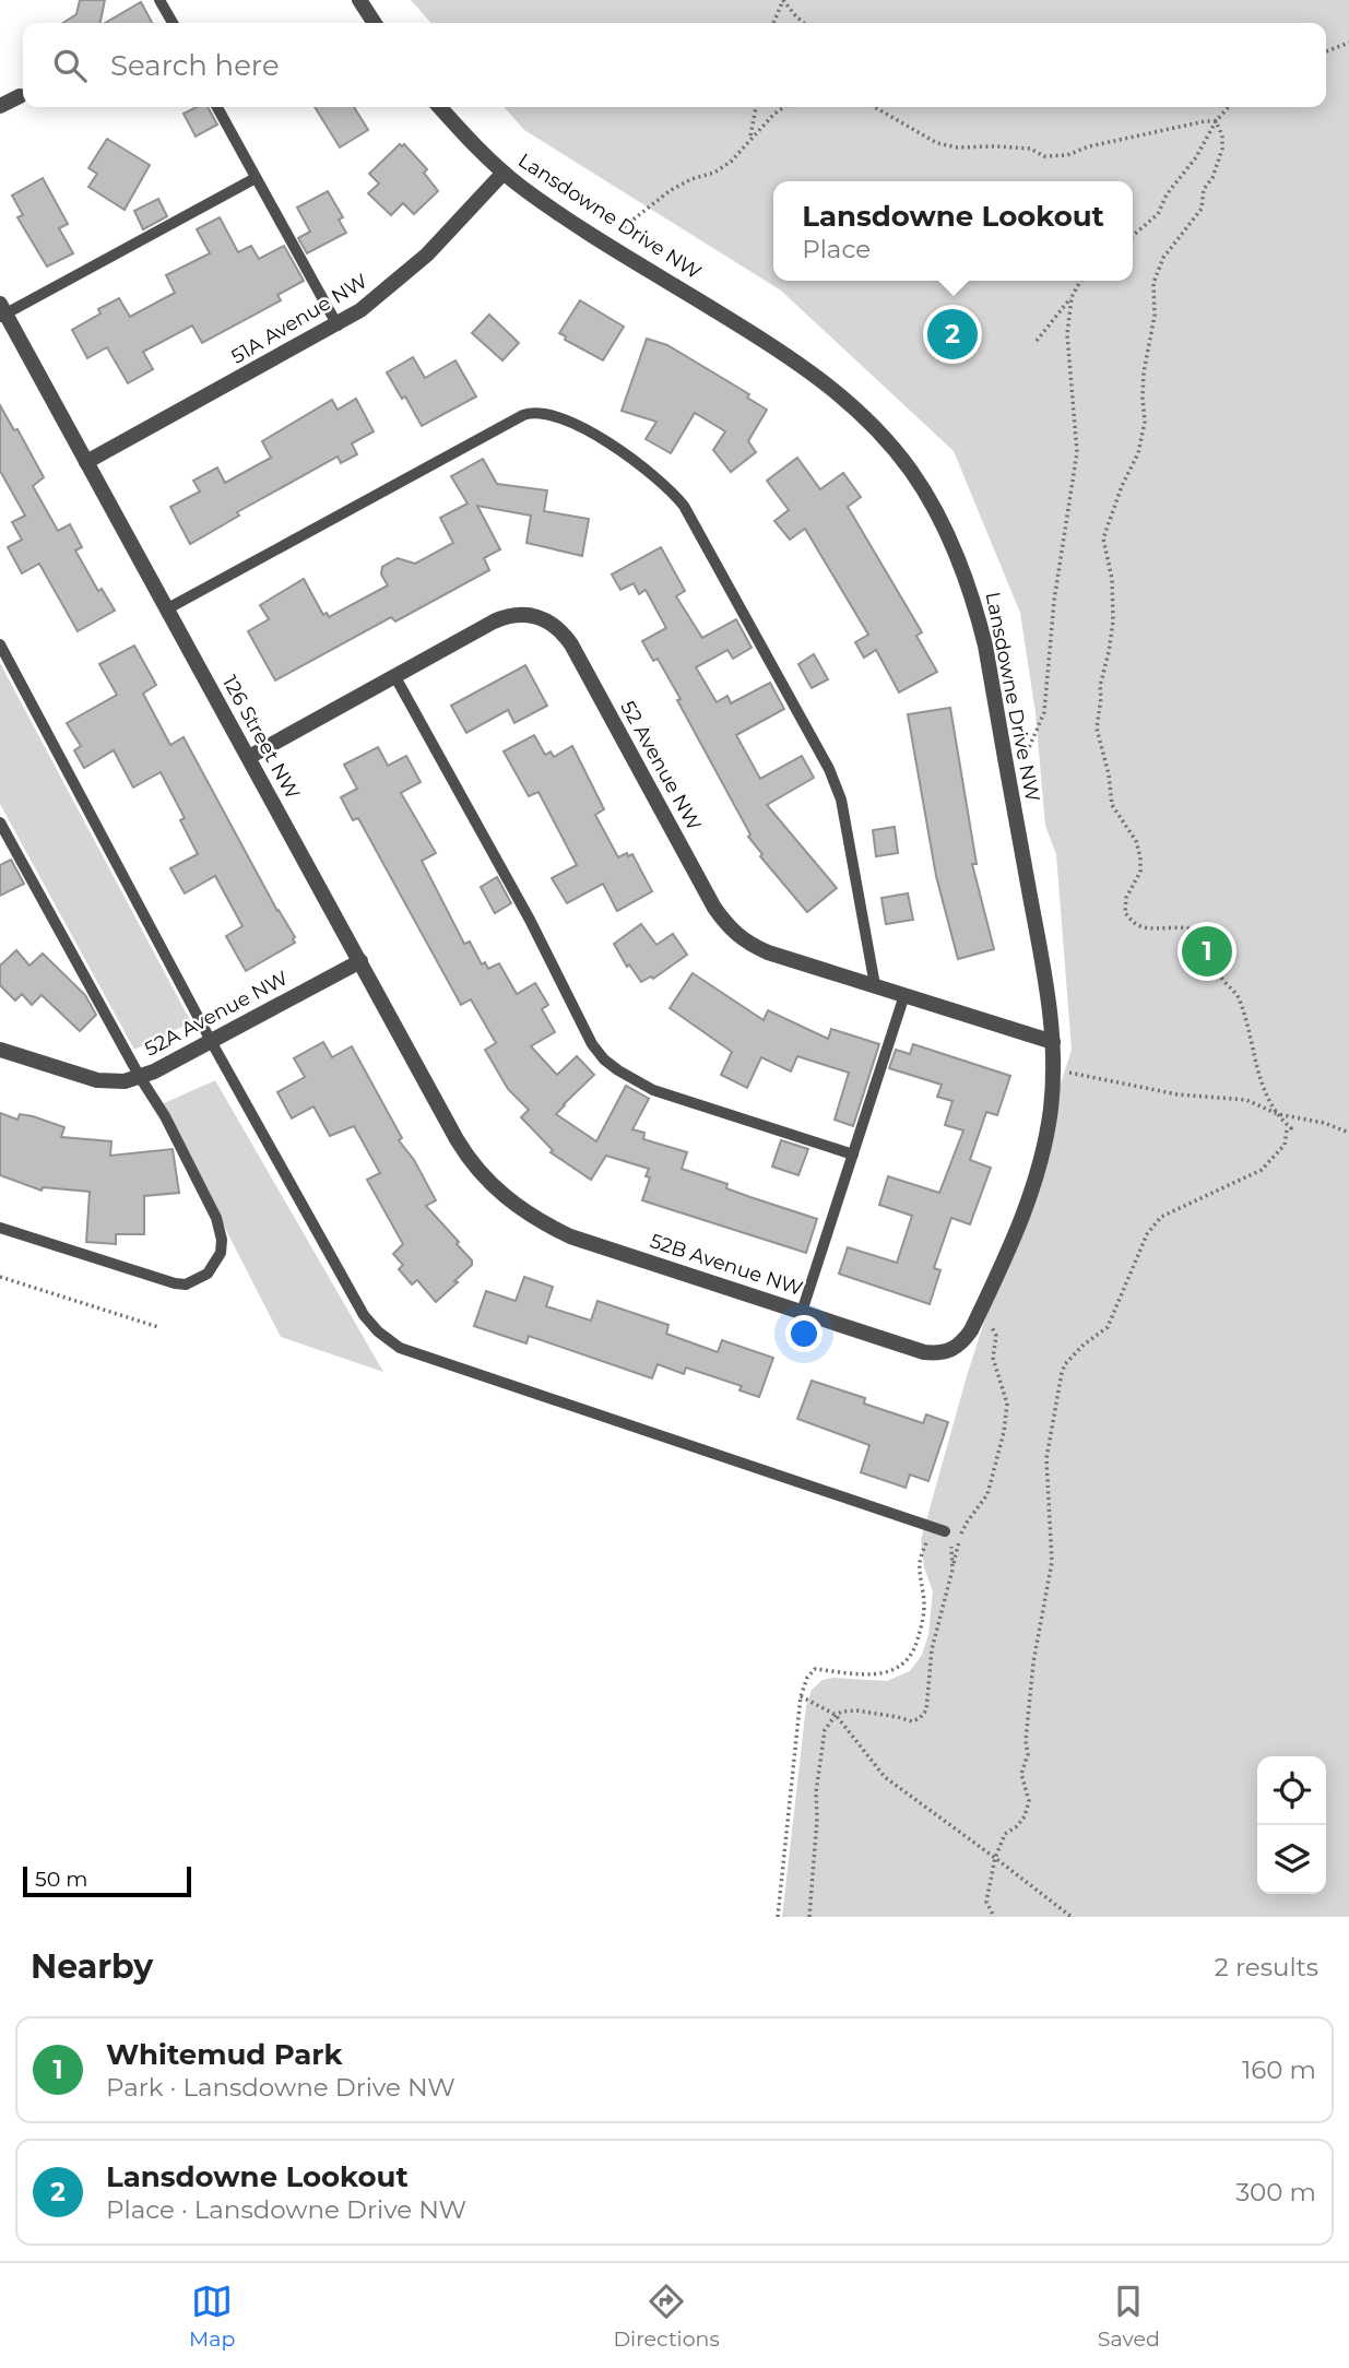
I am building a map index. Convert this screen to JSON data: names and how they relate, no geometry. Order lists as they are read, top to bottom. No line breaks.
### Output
{"streets":{"street":["Lansdowne Drive NW","51A Avenue NW","126 Street NW","52 Avenue NW","52A Avenue NW","52B Avenue NW"]},"crossings":[["Lansdowne Drive NW","51A Avenue NW"],["Lansdowne Drive NW","52 Avenue NW"],["Lansdowne Drive NW","52B Avenue NW"],["51A Avenue NW","126 Street NW"],["126 Street NW","52 Avenue NW"],["126 Street NW","52A Avenue NW"],["126 Street NW","52B Avenue NW"]],"scale_bar":"50 m","page":{"search":"Search here","popup":["Lansdowne Lookout","Place"],"pins":["2","1"],"scale":"50 m","heading":["Nearby","2 results"],"list":[{"mark":"1","name":"Whitemud Park","note":"Park · Lansdowne Drive NW","value":"160 m"},{"mark":"2","name":"Lansdowne Lookout","note":"Place · Lansdowne Drive NW","value":"300 m"}],"nav":["Map","Directions","Saved"]}}
